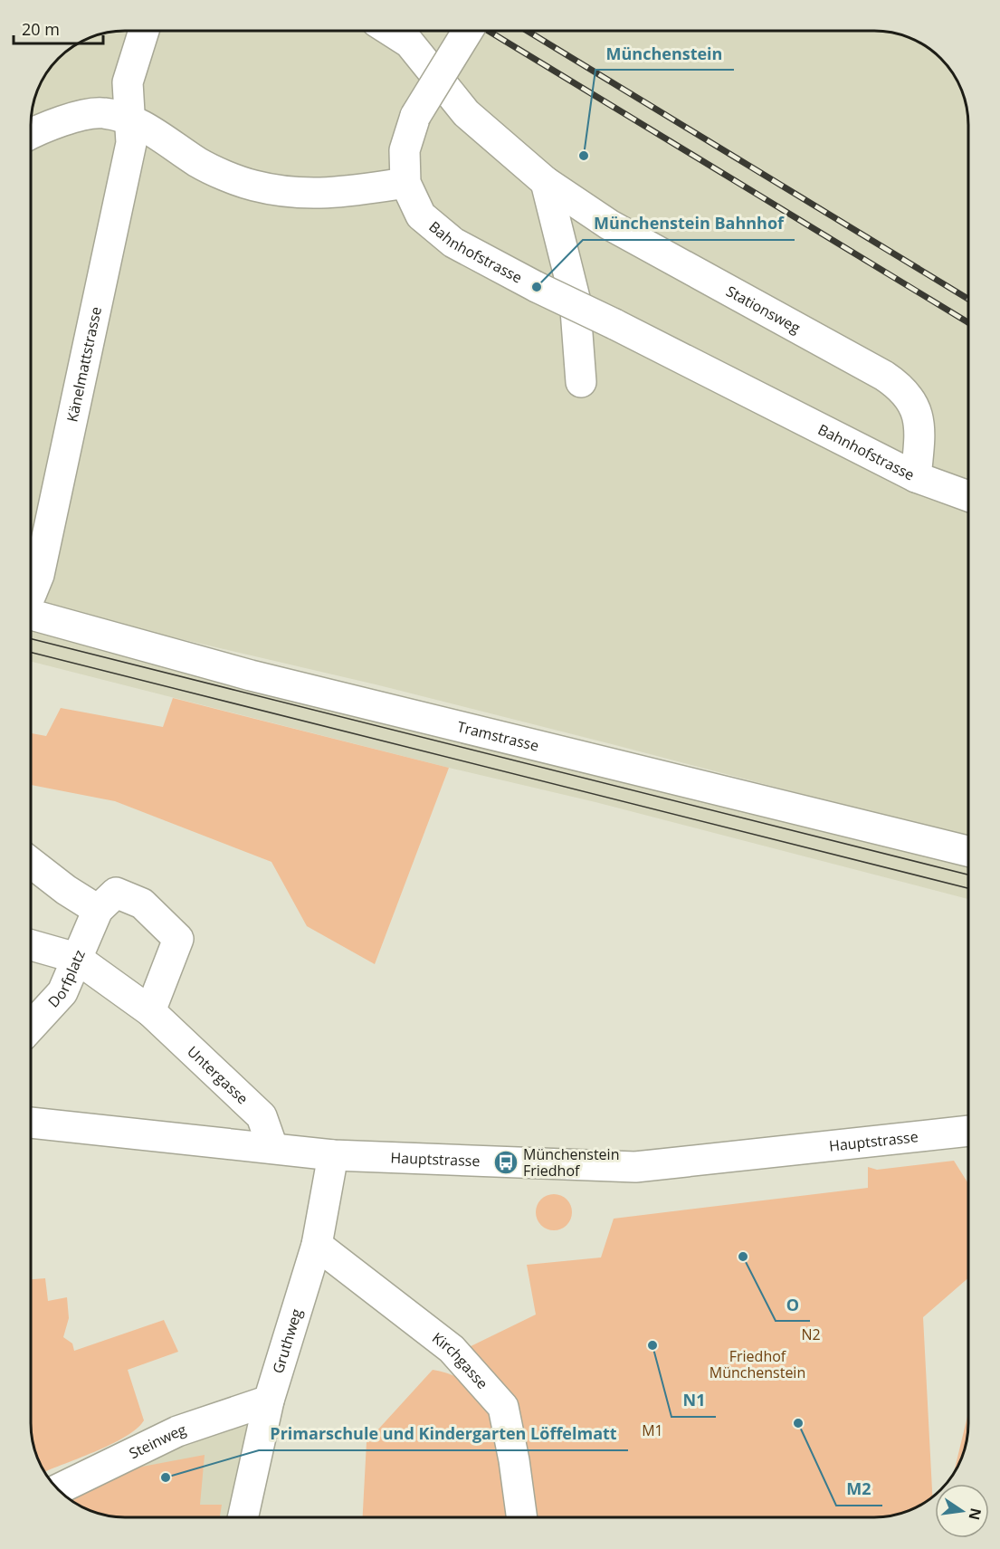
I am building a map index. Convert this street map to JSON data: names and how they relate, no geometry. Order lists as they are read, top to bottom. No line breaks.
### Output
{"streets":{"street":["Bahnhofstrasse","Stationsweg","Känelmattstrasse","Tramstrasse","Dorfplatz","Untergasse","Hauptstrasse","Gruthweg","Kirchgasse","Steinweg"]},"crossings":[["Bahnhofstrasse","Stationsweg"],["Dorfplatz","Untergasse"],["Untergasse","Hauptstrasse"],["Hauptstrasse","Gruthweg"],["Gruthweg","Kirchgasse"],["Gruthweg","Steinweg"]],"parks":["N2","Friedhof Münchenstein","M1"],"places":{"other":["Münchenstein","Münchenstein Bahnhof","O","N1","M2","Primarschule und Kindergarten Löffelmatt"],"bus stop":["Münchenstein Friedhof"]},"scale_bar":"20 m","north":"right"}
